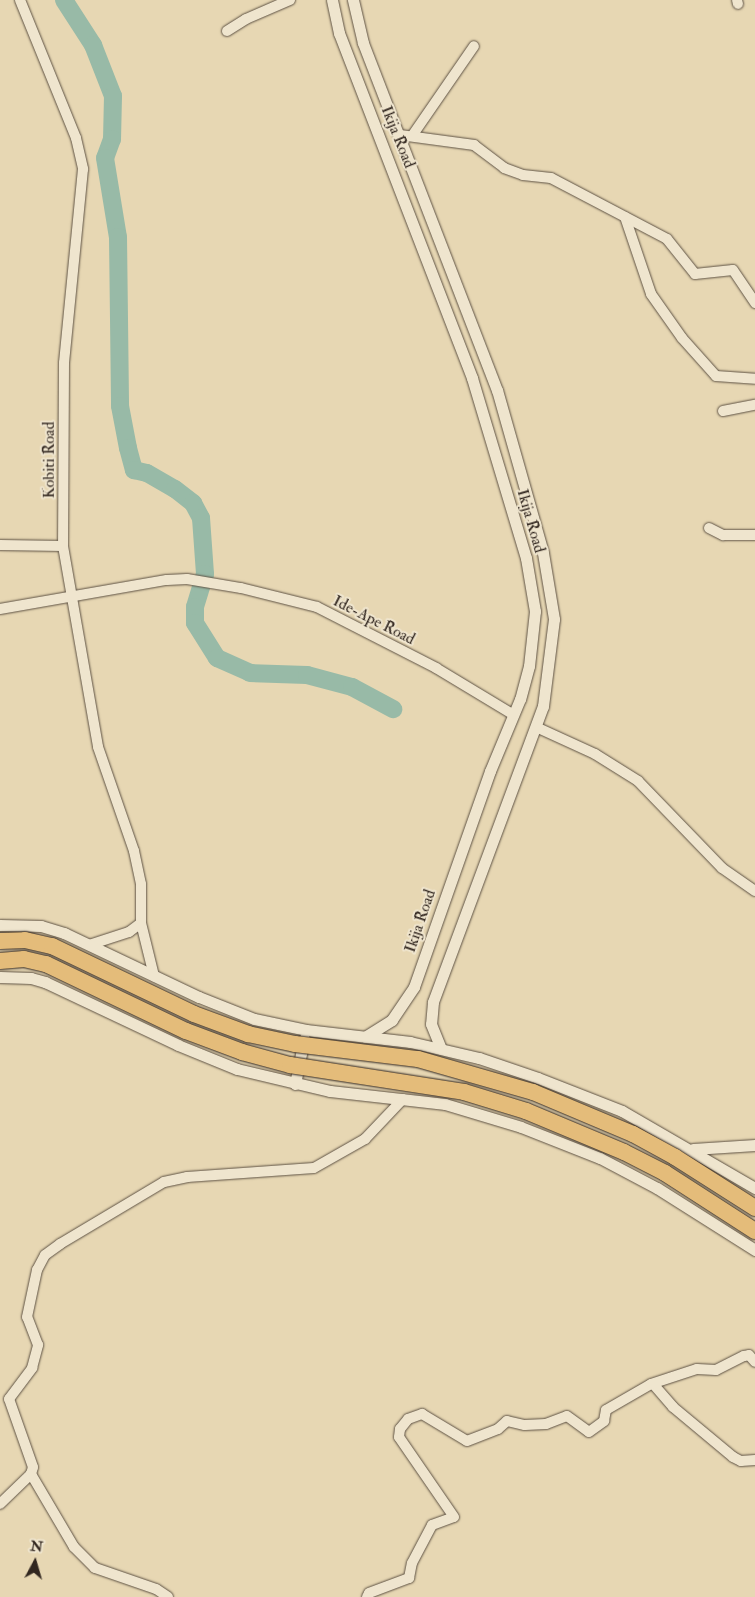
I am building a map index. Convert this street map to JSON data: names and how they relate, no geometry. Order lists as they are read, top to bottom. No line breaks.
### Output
{"streets":{"street":["Ikija Road","Kobiti Road","Ide-Ape Road"]},"crossings":[["Ikija Road","Ide-Ape Road"],["Kobiti Road","Ide-Ape Road"]],"north":"top"}
